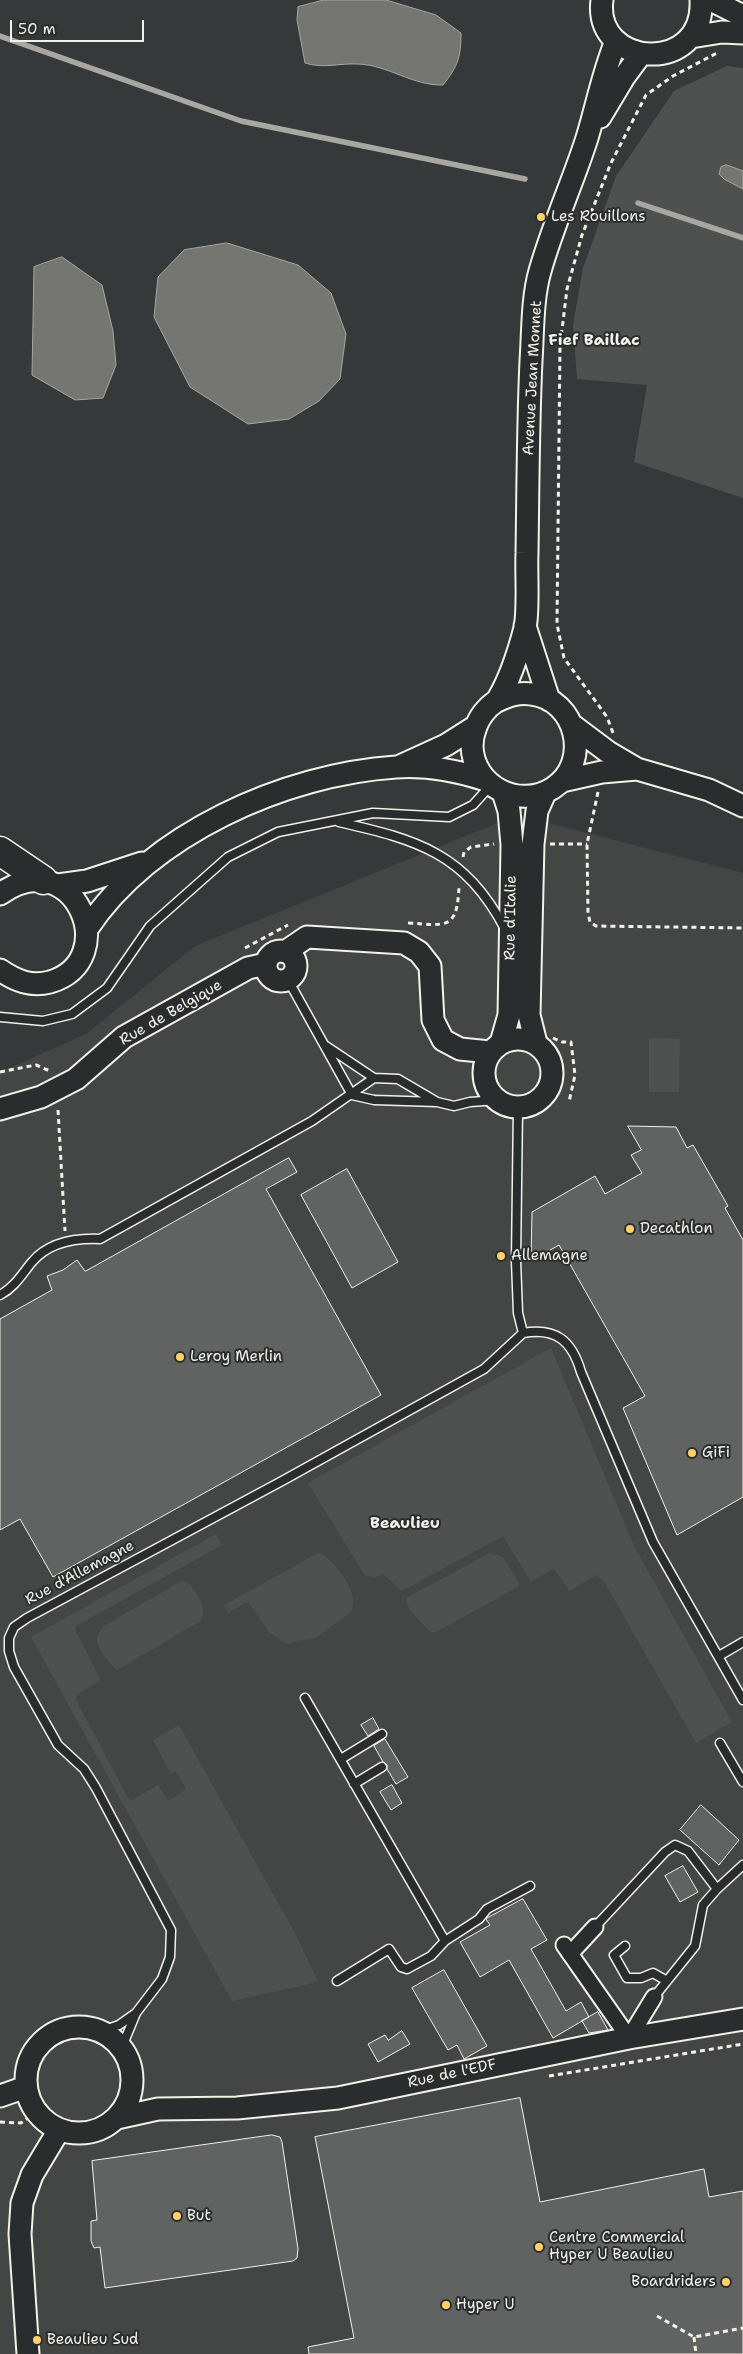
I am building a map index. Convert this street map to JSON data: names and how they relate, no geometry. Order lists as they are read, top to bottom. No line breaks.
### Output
{"streets":{"street":["Avenue Jean Monnet","Rue d'Italie","Rue de Belgique","Rue de l'EDF"],"lane":["Rue d'Allemagne"]},"crossings":[["Avenue Jean Monnet","Rue d'Italie"],["Rue d'Allemagne","Rue de l'EDF"]],"districts":["Fief Baillac","Beaulieu"],"places":["Les Rouillons","Decathlon","Allemagne","Leroy Merlin","GiFi","But","Centre Commercial Hyper U Beaulieu","Boardriders","Hyper U","Beaulieu Sud"],"scale_bar":"50 m"}
